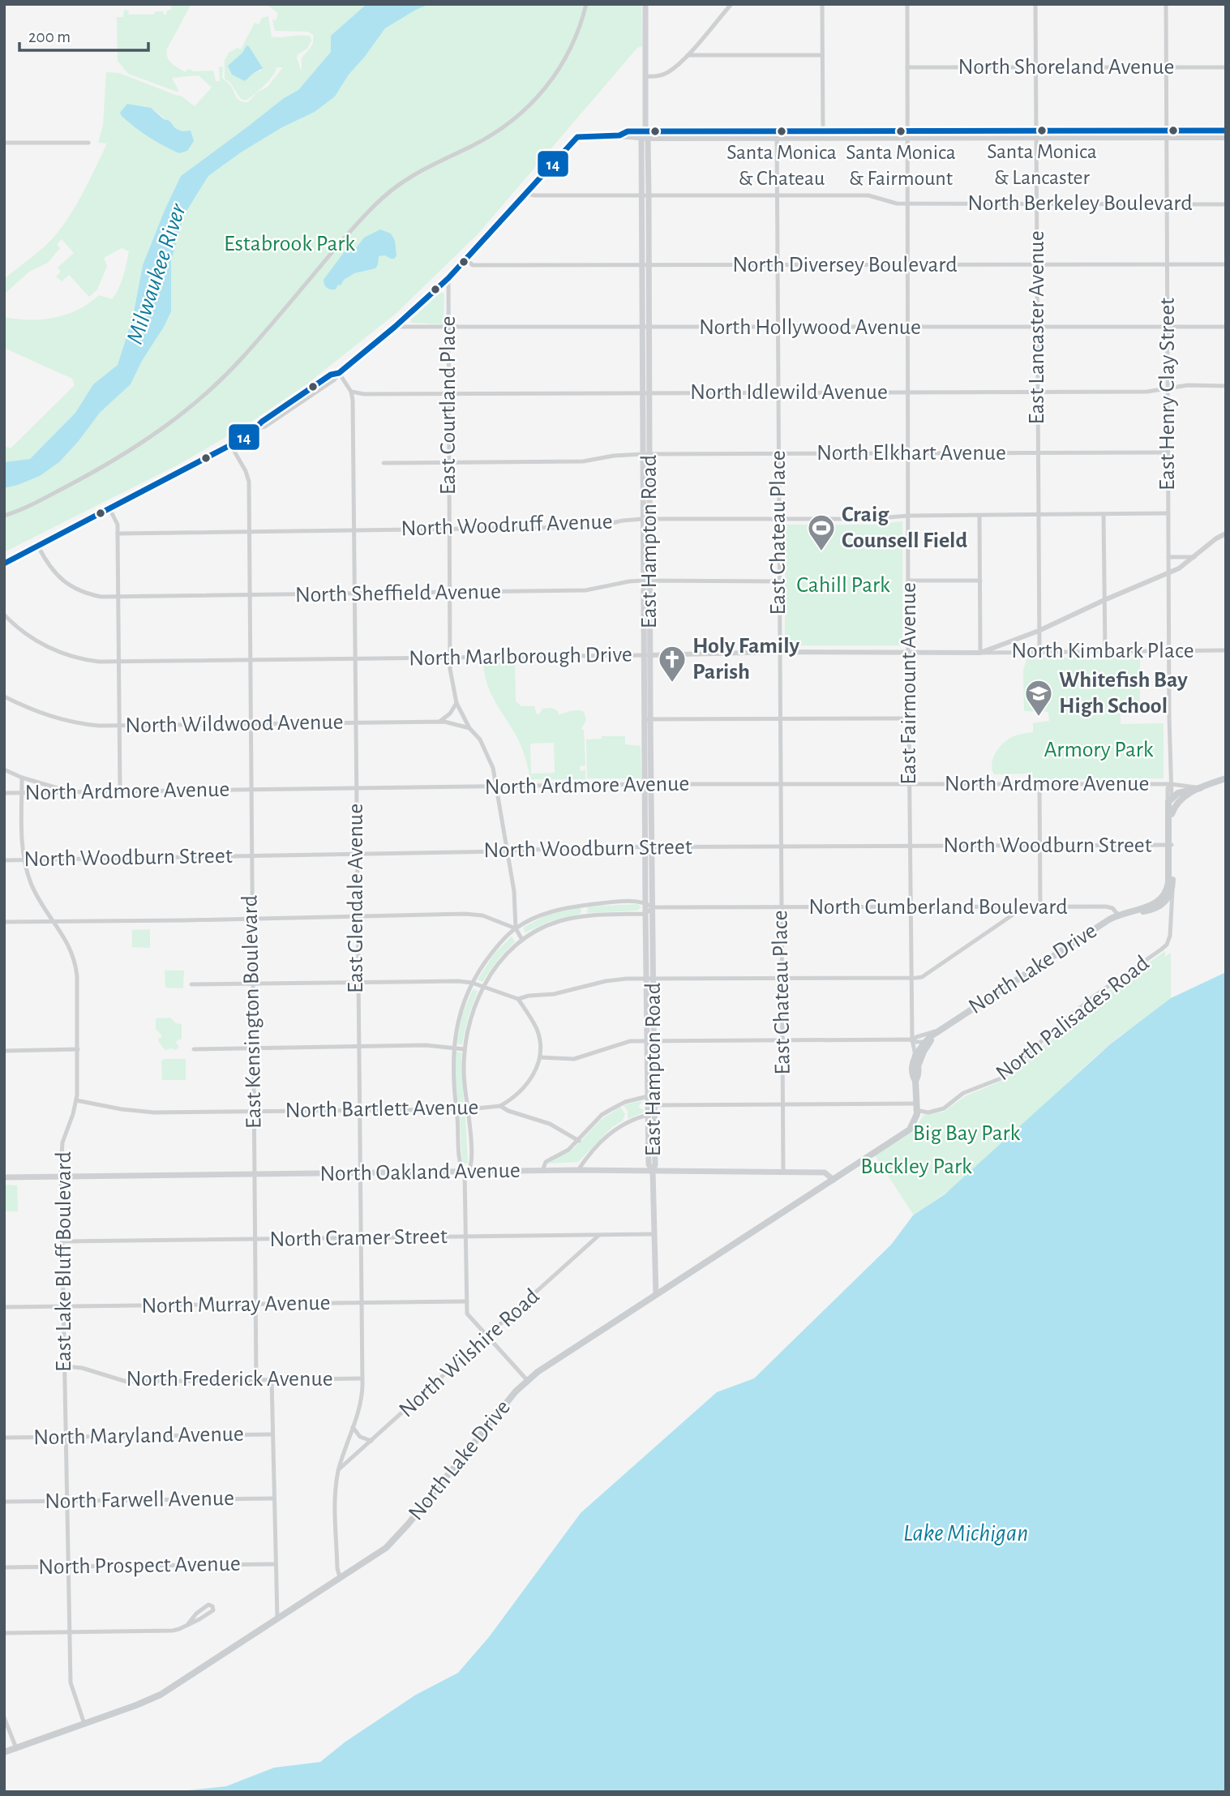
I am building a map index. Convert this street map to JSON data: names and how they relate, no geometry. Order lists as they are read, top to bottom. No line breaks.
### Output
{"streets":{"main road":["East Henry Clay Street","East Hampton Road","North Lake Drive","North Oakland Avenue"],"street":["North Shoreland Avenue","North Berkeley Boulevard","North Diversey Boulevard","North Hollywood Avenue","East Lancaster Avenue","North Idlewild Avenue","East Courtland Place","North Elkhart Avenue","North Woodruff Avenue","East Chateau Place","North Sheffield Avenue","North Kimbark Place","North Marlborough Drive","East Fairmount Avenue","North Wildwood Avenue","North Ardmore Avenue","North Woodburn Street","East Glendale Avenue","North Cumberland Boulevard","East Kensington Boulevard","North Palisades Road","North Bartlett Avenue","North Cramer Street","East Lake Bluff Boulevard","North Murray Avenue","North Wilshire Road","North Frederick Avenue","North Maryland Avenue","North Farwell Avenue","North Prospect Avenue"]},"crossings":[["North Shoreland Avenue","East Lancaster Avenue"],["North Shoreland Avenue","East Henry Clay Street"],["North Shoreland Avenue","East Fairmount Avenue"],["North Berkeley Boulevard","East Lancaster Avenue"],["North Berkeley Boulevard","East Henry Clay Street"],["North Berkeley Boulevard","East Chateau Place"],["North Berkeley Boulevard","East Hampton Road"],["North Berkeley Boulevard","East Fairmount Avenue"],["North Diversey Boulevard","East Lancaster Avenue"],["North Diversey Boulevard","East Henry Clay Street"],["North Diversey Boulevard","East Chateau Place"],["North Diversey Boulevard","East Hampton Road"],["North Diversey Boulevard","East Fairmount Avenue"],["North Hollywood Avenue","East Lancaster Avenue"],["North Hollywood Avenue","East Henry Clay Street"],["North Hollywood Avenue","East Courtland Place"],["North Hollywood Avenue","East Chateau Place"],["North Hollywood Avenue","East Hampton Road"],["North Hollywood Avenue","East Fairmount Avenue"],["East Lancaster Avenue","North Idlewild Avenue"],["East Lancaster Avenue","North Elkhart Avenue"],["East Lancaster Avenue","North Woodruff Avenue"],["East Lancaster Avenue","North Kimbark Place"],["East Lancaster Avenue","North Marlborough Drive"],["North Idlewild Avenue","East Henry Clay Street"],["North Idlewild Avenue","East Courtland Place"],["North Idlewild Avenue","East Chateau Place"],["North Idlewild Avenue","East Hampton Road"],["North Idlewild Avenue","East Fairmount Avenue"],["North Idlewild Avenue","East Glendale Avenue"],["East Henry Clay Street","North Elkhart Avenue"],["East Henry Clay Street","North Woodruff Avenue"],["East Henry Clay Street","North Kimbark Place"],["East Henry Clay Street","North Marlborough Drive"],["East Henry Clay Street","North Ardmore Avenue"],["East Henry Clay Street","North Woodburn Street"],["East Henry Clay Street","North Lake Drive"],["East Henry Clay Street","North Palisades Road"],["East Courtland Place","North Elkhart Avenue"],["East Courtland Place","North Woodruff Avenue"],["East Courtland Place","North Sheffield Avenue"],["East Courtland Place","North Marlborough Drive"],["East Courtland Place","North Wildwood Avenue"],["East Courtland Place","North Ardmore Avenue"],["East Courtland Place","North Woodburn Street"],["North Elkhart Avenue","East Chateau Place"],["North Elkhart Avenue","East Hampton Road"],["North Elkhart Avenue","East Fairmount Avenue"],["North Woodruff Avenue","East Chateau Place"],["North Woodruff Avenue","East Hampton Road"],["North Woodruff Avenue","East Fairmount Avenue"],["North Woodruff Avenue","East Glendale Avenue"],["North Woodruff Avenue","East Kensington Boulevard"],["East Chateau Place","North Sheffield Avenue"],["East Chateau Place","North Marlborough Drive"],["East Chateau Place","North Ardmore Avenue"],["East Chateau Place","North Woodburn Street"],["East Chateau Place","North Cumberland Boulevard"],["East Chateau Place","North Oakland Avenue"],["East Hampton Road","North Sheffield Avenue"],["East Hampton Road","North Marlborough Drive"],["East Hampton Road","North Ardmore Avenue"],["East Hampton Road","North Woodburn Street"],["East Hampton Road","North Cumberland Boulevard"],["East Hampton Road","North Oakland Avenue"],["North Sheffield Avenue","East Glendale Avenue"],["North Sheffield Avenue","East Kensington Boulevard"],["North Kimbark Place","North Marlborough Drive"],["North Marlborough Drive","East Fairmount Avenue"],["North Marlborough Drive","East Glendale Avenue"],["North Marlborough Drive","East Kensington Boulevard"],["East Fairmount Avenue","North Ardmore Avenue"],["East Fairmount Avenue","North Woodburn Street"],["East Fairmount Avenue","North Cumberland Boulevard"],["East Fairmount Avenue","North Lake Drive"],["North Wildwood Avenue","East Glendale Avenue"],["North Wildwood Avenue","East Kensington Boulevard"],["North Ardmore Avenue","East Glendale Avenue"],["North Ardmore Avenue","East Kensington Boulevard"],["North Ardmore Avenue","East Lake Bluff Boulevard"],["North Woodburn Street","East Glendale Avenue"],["North Woodburn Street","East Kensington Boulevard"],["North Woodburn Street","East Lake Bluff Boulevard"],["East Glendale Avenue","North Lake Drive"],["East Glendale Avenue","North Bartlett Avenue"],["East Glendale Avenue","North Oakland Avenue"],["East Glendale Avenue","North Cramer Street"],["East Glendale Avenue","North Murray Avenue"],["East Glendale Avenue","North Wilshire Road"],["East Glendale Avenue","North Frederick Avenue"],["North Cumberland Boulevard","North Lake Drive"],["North Lake Drive","North Palisades Road"],["North Lake Drive","North Oakland Avenue"],["North Lake Drive","East Lake Bluff Boulevard"],["East Kensington Boulevard","North Bartlett Avenue"],["East Kensington Boulevard","North Oakland Avenue"],["East Kensington Boulevard","North Cramer Street"],["East Kensington Boulevard","North Murray Avenue"],["East Kensington Boulevard","North Frederick Avenue"],["North Bartlett Avenue","East Lake Bluff Boulevard"],["North Oakland Avenue","East Lake Bluff Boulevard"],["North Cramer Street","East Lake Bluff Boulevard"],["North Cramer Street","North Wilshire Road"],["East Lake Bluff Boulevard","North Murray Avenue"],["East Lake Bluff Boulevard","North Frederick Avenue"],["East Lake Bluff Boulevard","North Maryland Avenue"],["East Lake Bluff Boulevard","North Farwell Avenue"],["East Lake Bluff Boulevard","North Prospect Avenue"]],"water":["Milwaukee River","Lake Michigan"],"parks":["Estabrook Park","Cahill Park","Armory Park","Big Bay Park","Buckley Park"],"places":{"other":["Santa Monica & Lancaster","Santa Monica & Chateau","Santa Monica & Fairmount"],"sports":["Craig Counsell Field"],"church":["Holy Family Parish"],"school or university":["Whitefish Bay High School"]},"lines":["transit line 14"],"scale_bar":"200 m"}
